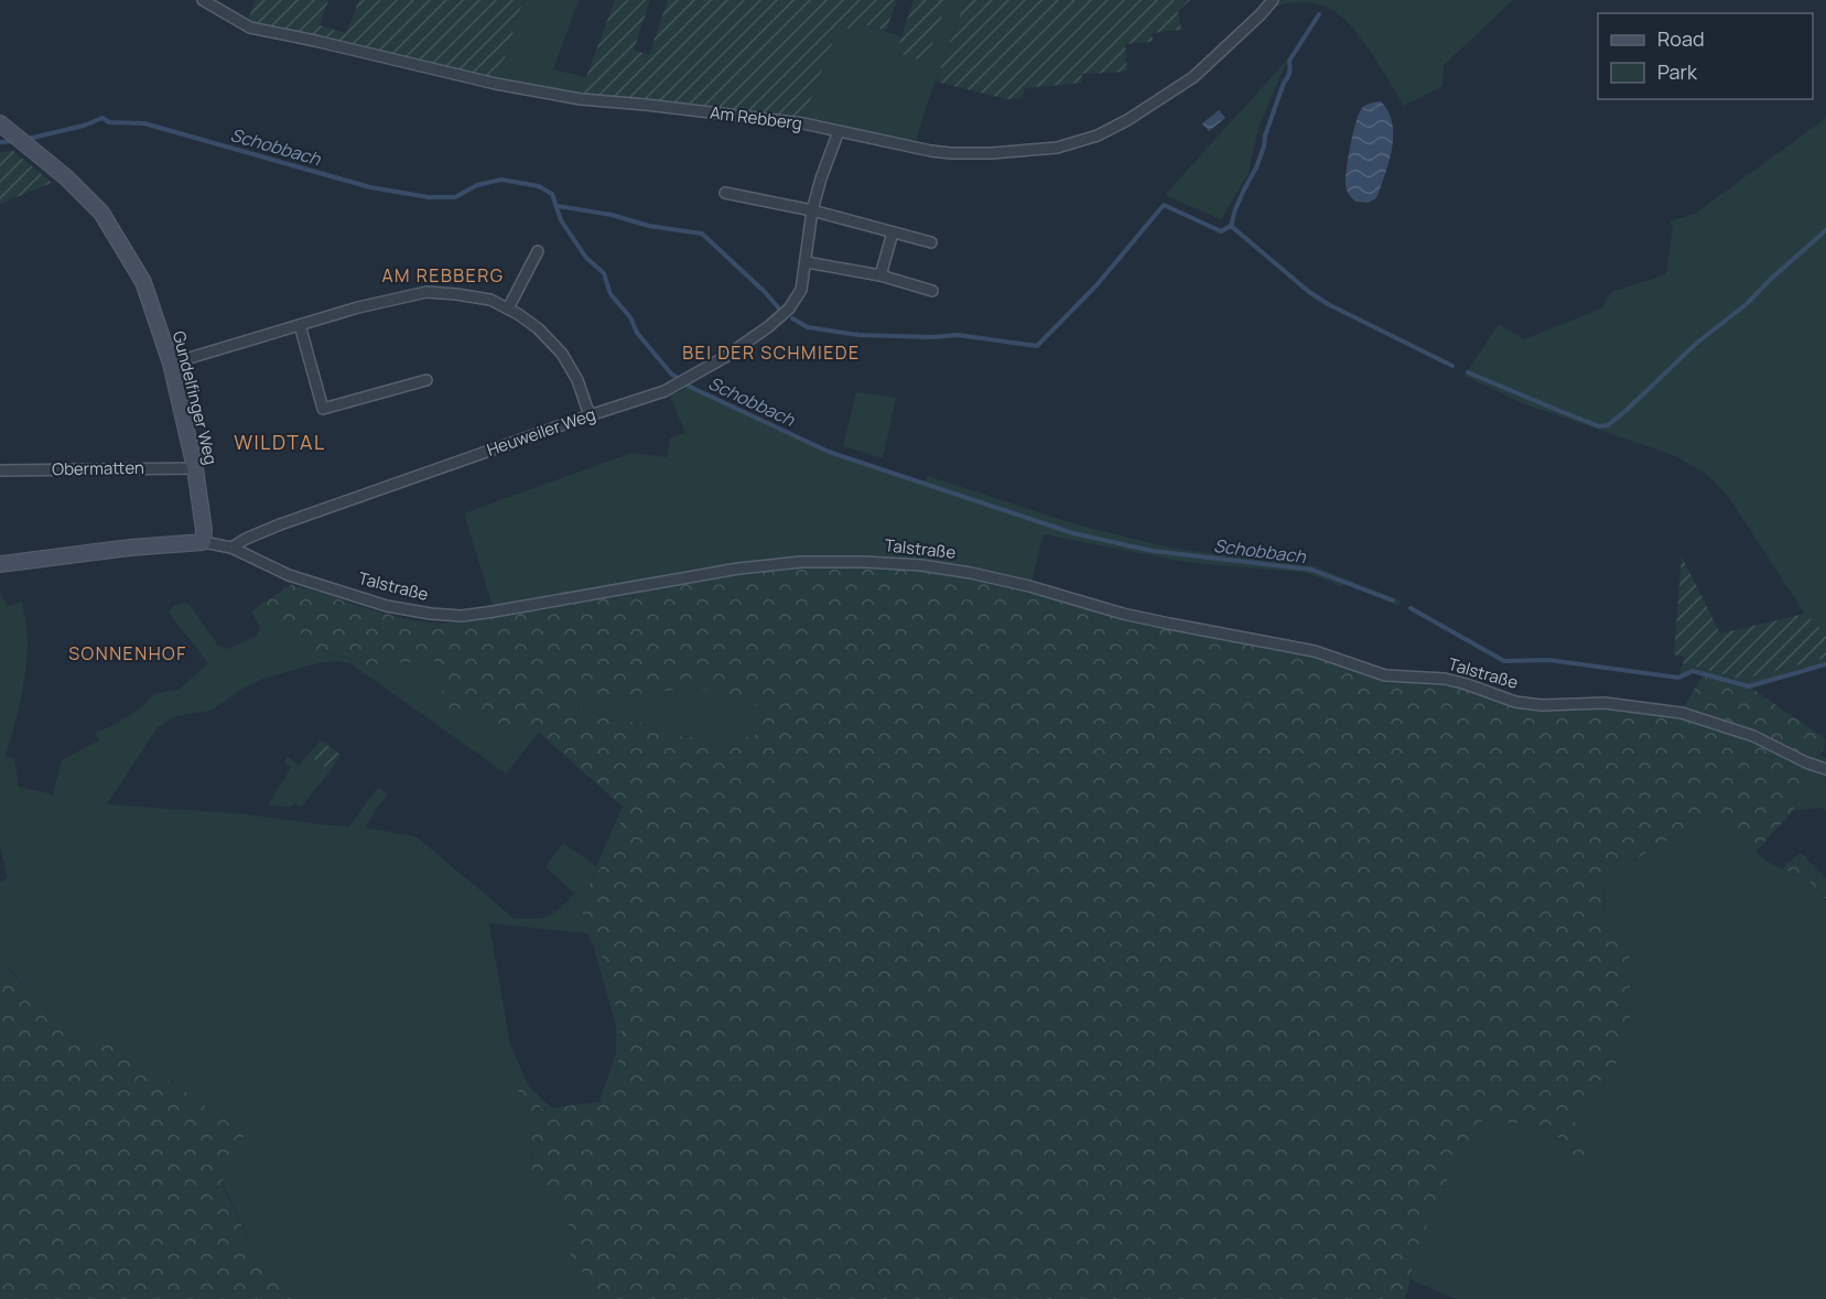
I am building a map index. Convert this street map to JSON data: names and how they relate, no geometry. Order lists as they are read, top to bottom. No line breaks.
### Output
{"streets":{"street":["Am Rebberg","Gundelfinger Weg","Heuweiler Weg","Obermatten","Talstraße"]},"crossings":[["Am Rebberg","Heuweiler Weg"],["Gundelfinger Weg","Obermatten"],["Gundelfinger Weg","Talstraße"],["Heuweiler Weg","Talstraße"]],"districts":["AM REBBERG","BEI DER SCHMIEDE","WILDTAL","SONNENHOF"],"water":["Schobbach"],"legend":["Road","Park"]}
